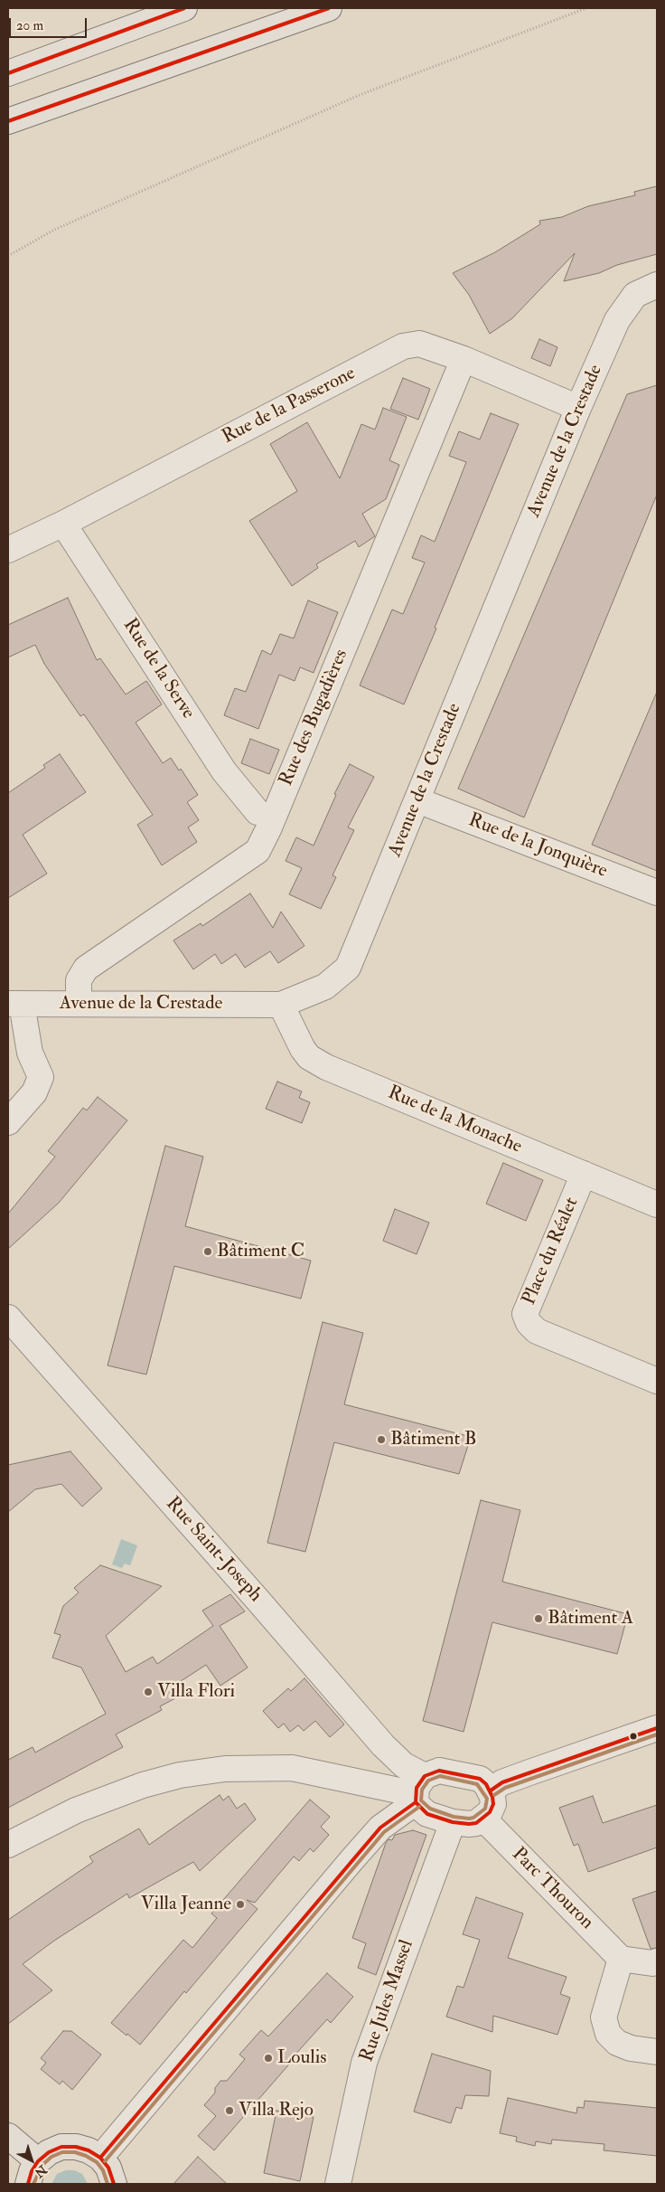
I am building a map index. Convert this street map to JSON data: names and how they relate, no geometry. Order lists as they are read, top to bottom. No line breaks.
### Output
{"streets":{"street":["Rue de la Passerone","Avenue de la Crestade","Rue de la Serve","Rue des Bugadières","Rue de la Jonquière","Rue de la Monache","Place du Réalet","Rue Saint-Joseph","Parc Thouron","Rue Jules Massel"]},"crossings":[["Rue de la Passerone","Avenue de la Crestade"],["Rue de la Passerone","Rue de la Serve"],["Rue de la Passerone","Rue des Bugadières"],["Avenue de la Crestade","Rue des Bugadières"],["Avenue de la Crestade","Rue de la Jonquière"],["Avenue de la Crestade","Rue de la Monache"],["Rue de la Monache","Place du Réalet"],["Rue Saint-Joseph","Parc Thouron"],["Rue Saint-Joseph","Rue Jules Massel"],["Parc Thouron","Rue Jules Massel"]],"places":["Bâtiment C","Bâtiment B","Bâtiment A","Villa Flori","Villa Jeanne","Loulis","Villa Rejo"],"scale_bar":"20 m","north":"bottom right"}
